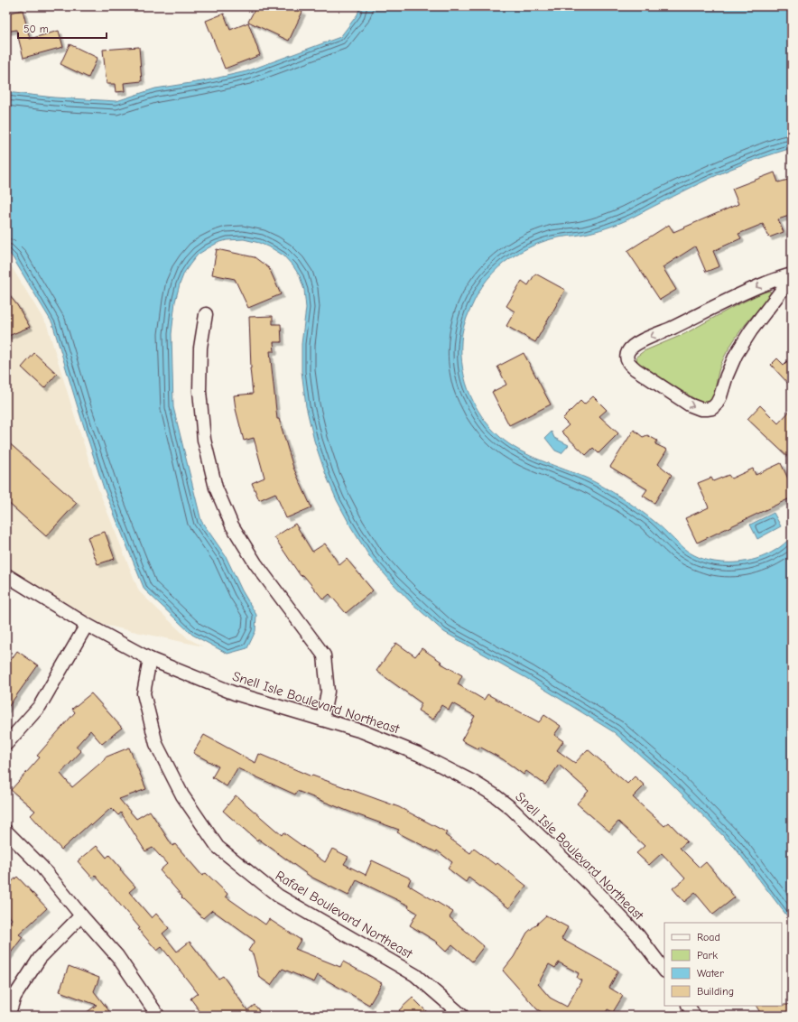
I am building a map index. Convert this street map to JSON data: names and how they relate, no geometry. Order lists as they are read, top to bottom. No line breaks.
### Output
{"streets":{"street":["Snell Isle Boulevard Northeast","Rafael Boulevard Northeast"]},"crossings":[["Snell Isle Boulevard Northeast","Rafael Boulevard Northeast"]],"legend":["Road","Park","Water","Building"],"scale_bar":"50 m"}
